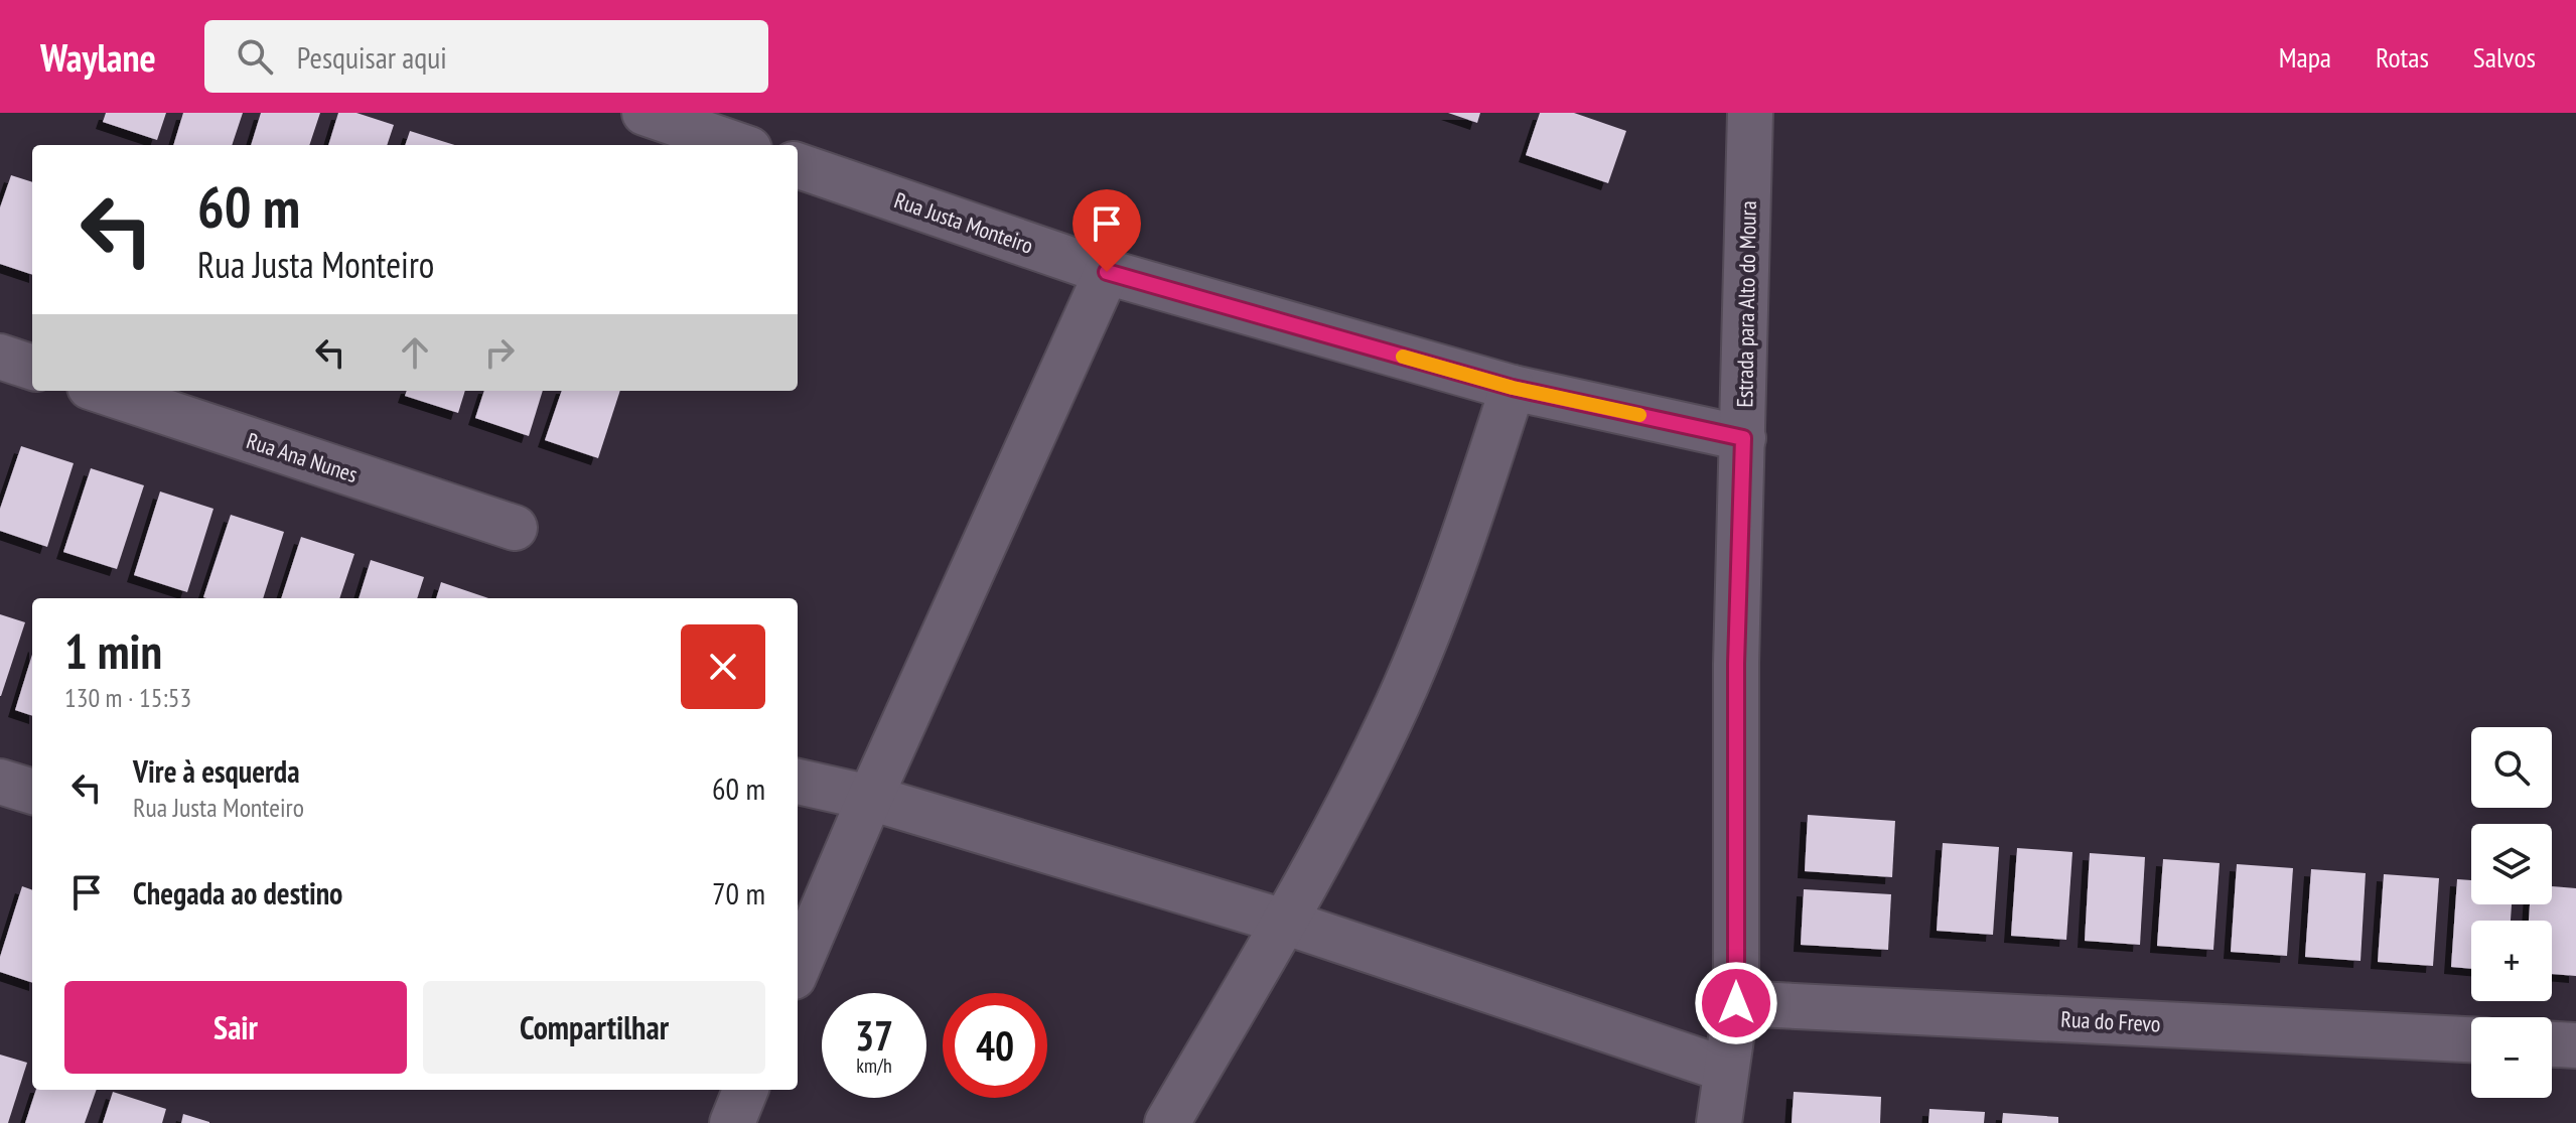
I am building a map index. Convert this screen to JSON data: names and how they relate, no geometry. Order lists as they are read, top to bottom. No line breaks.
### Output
{"streets":{"street":["Rua Justa Monteiro","Estrada para Alto do Moura","Rua Ana Nunes","Rua do Frevo"]},"crossings":[["Rua Justa Monteiro","Estrada para Alto do Moura"],["Estrada para Alto do Moura","Rua do Frevo"]],"page":{"header":"Waylane","search":"Pesquisar aqui","nav":["Mapa","Rotas","Salvos"],"turn":["60 m","Rua Justa Monteiro"],"heading":["1 min","130 m · 15:53"],"map_buttons":["+","−"],"list":[{"name":"Vire à esquerda","note":"Rua Justa Monteiro","value":"60 m"},{"name":"Chegada ao destino","value":"70 m"}],"buttons":["Sair","Compartilhar"],"speed":"37 km/h","limit":"40"}}
